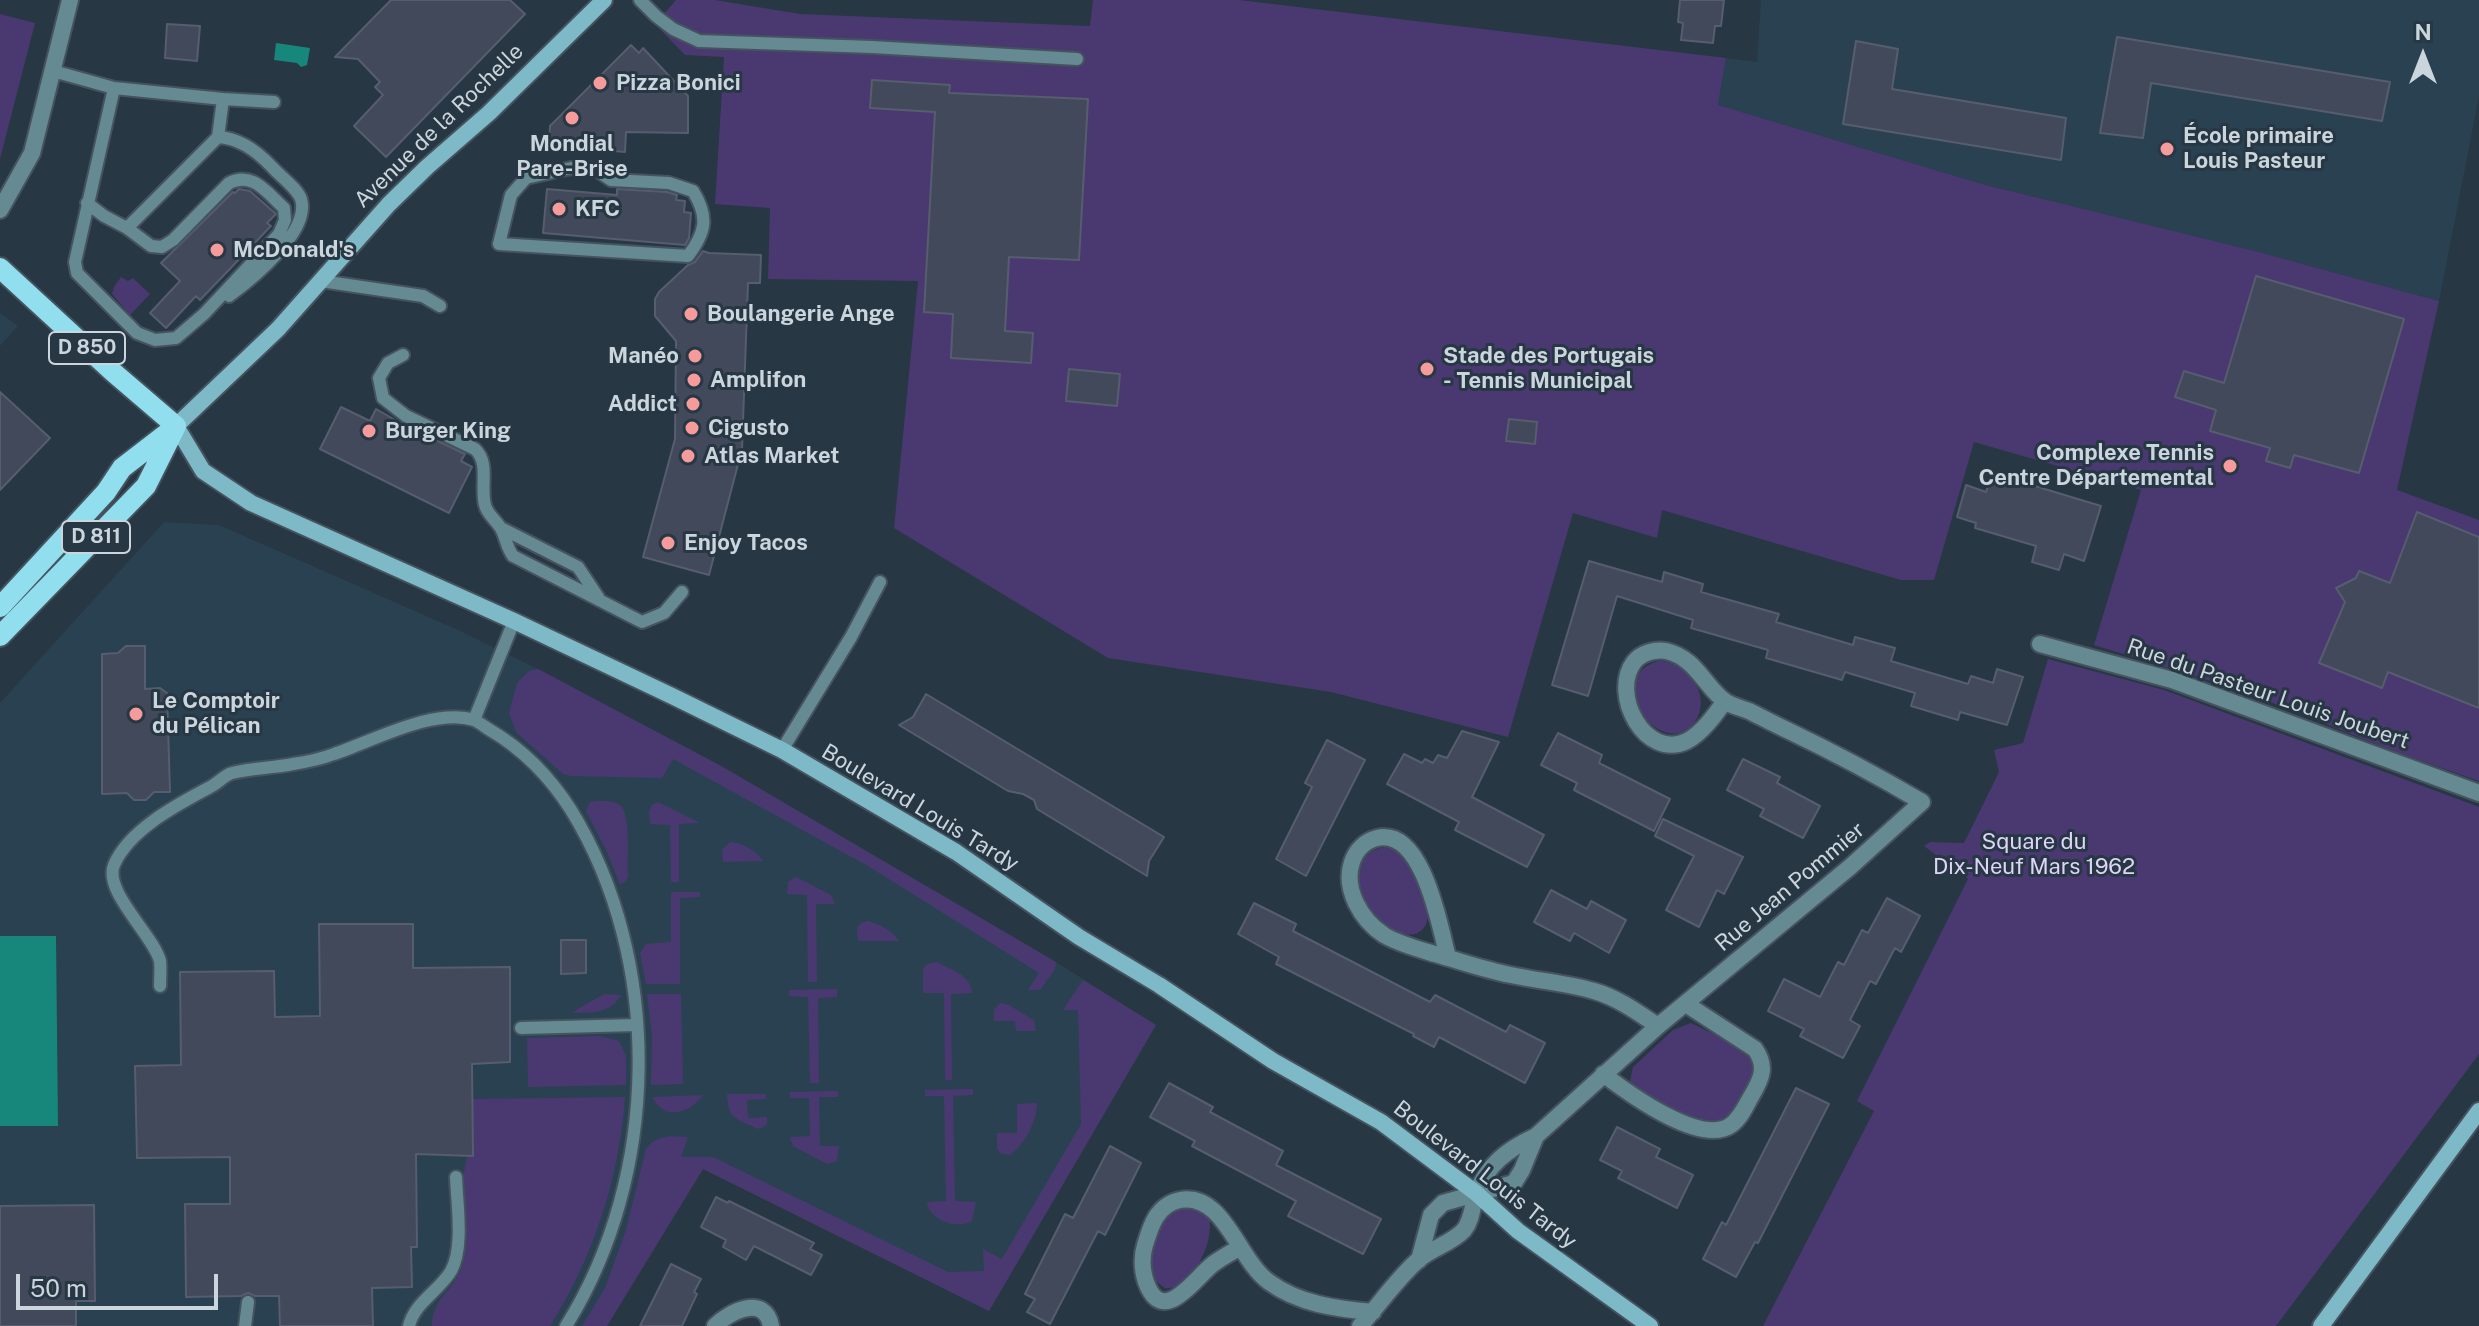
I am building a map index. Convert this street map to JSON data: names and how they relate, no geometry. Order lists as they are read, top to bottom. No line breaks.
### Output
{"streets":{"main road":["Avenue de la Rochelle","D 850","D 811"],"street":["Rue du Pasteur Louis Joubert","Boulevard Louis Tardy","Rue Jean Pommier"]},"crossings":[["Avenue de la Rochelle","D 850"],["Avenue de la Rochelle","Boulevard Louis Tardy"],["D 850","Boulevard Louis Tardy"],["Boulevard Louis Tardy","Rue Jean Pommier"]],"parks":["Square du Dix-Neuf Mars 1962"],"places":["Pizza Bonici","Mondial Pare-Brise","École primaire Louis Pasteur","KFC","McDonald's","Boulangerie Ange","Manéo","Stade des Portugais - Tennis Municipal","Amplifon","Addict","Cigusto","Burger King","Atlas Market","Complexe Tennis Centre Départemental","Enjoy Tacos","Le Comptoir du Pélican"],"scale_bar":"50 m","north":"top"}
